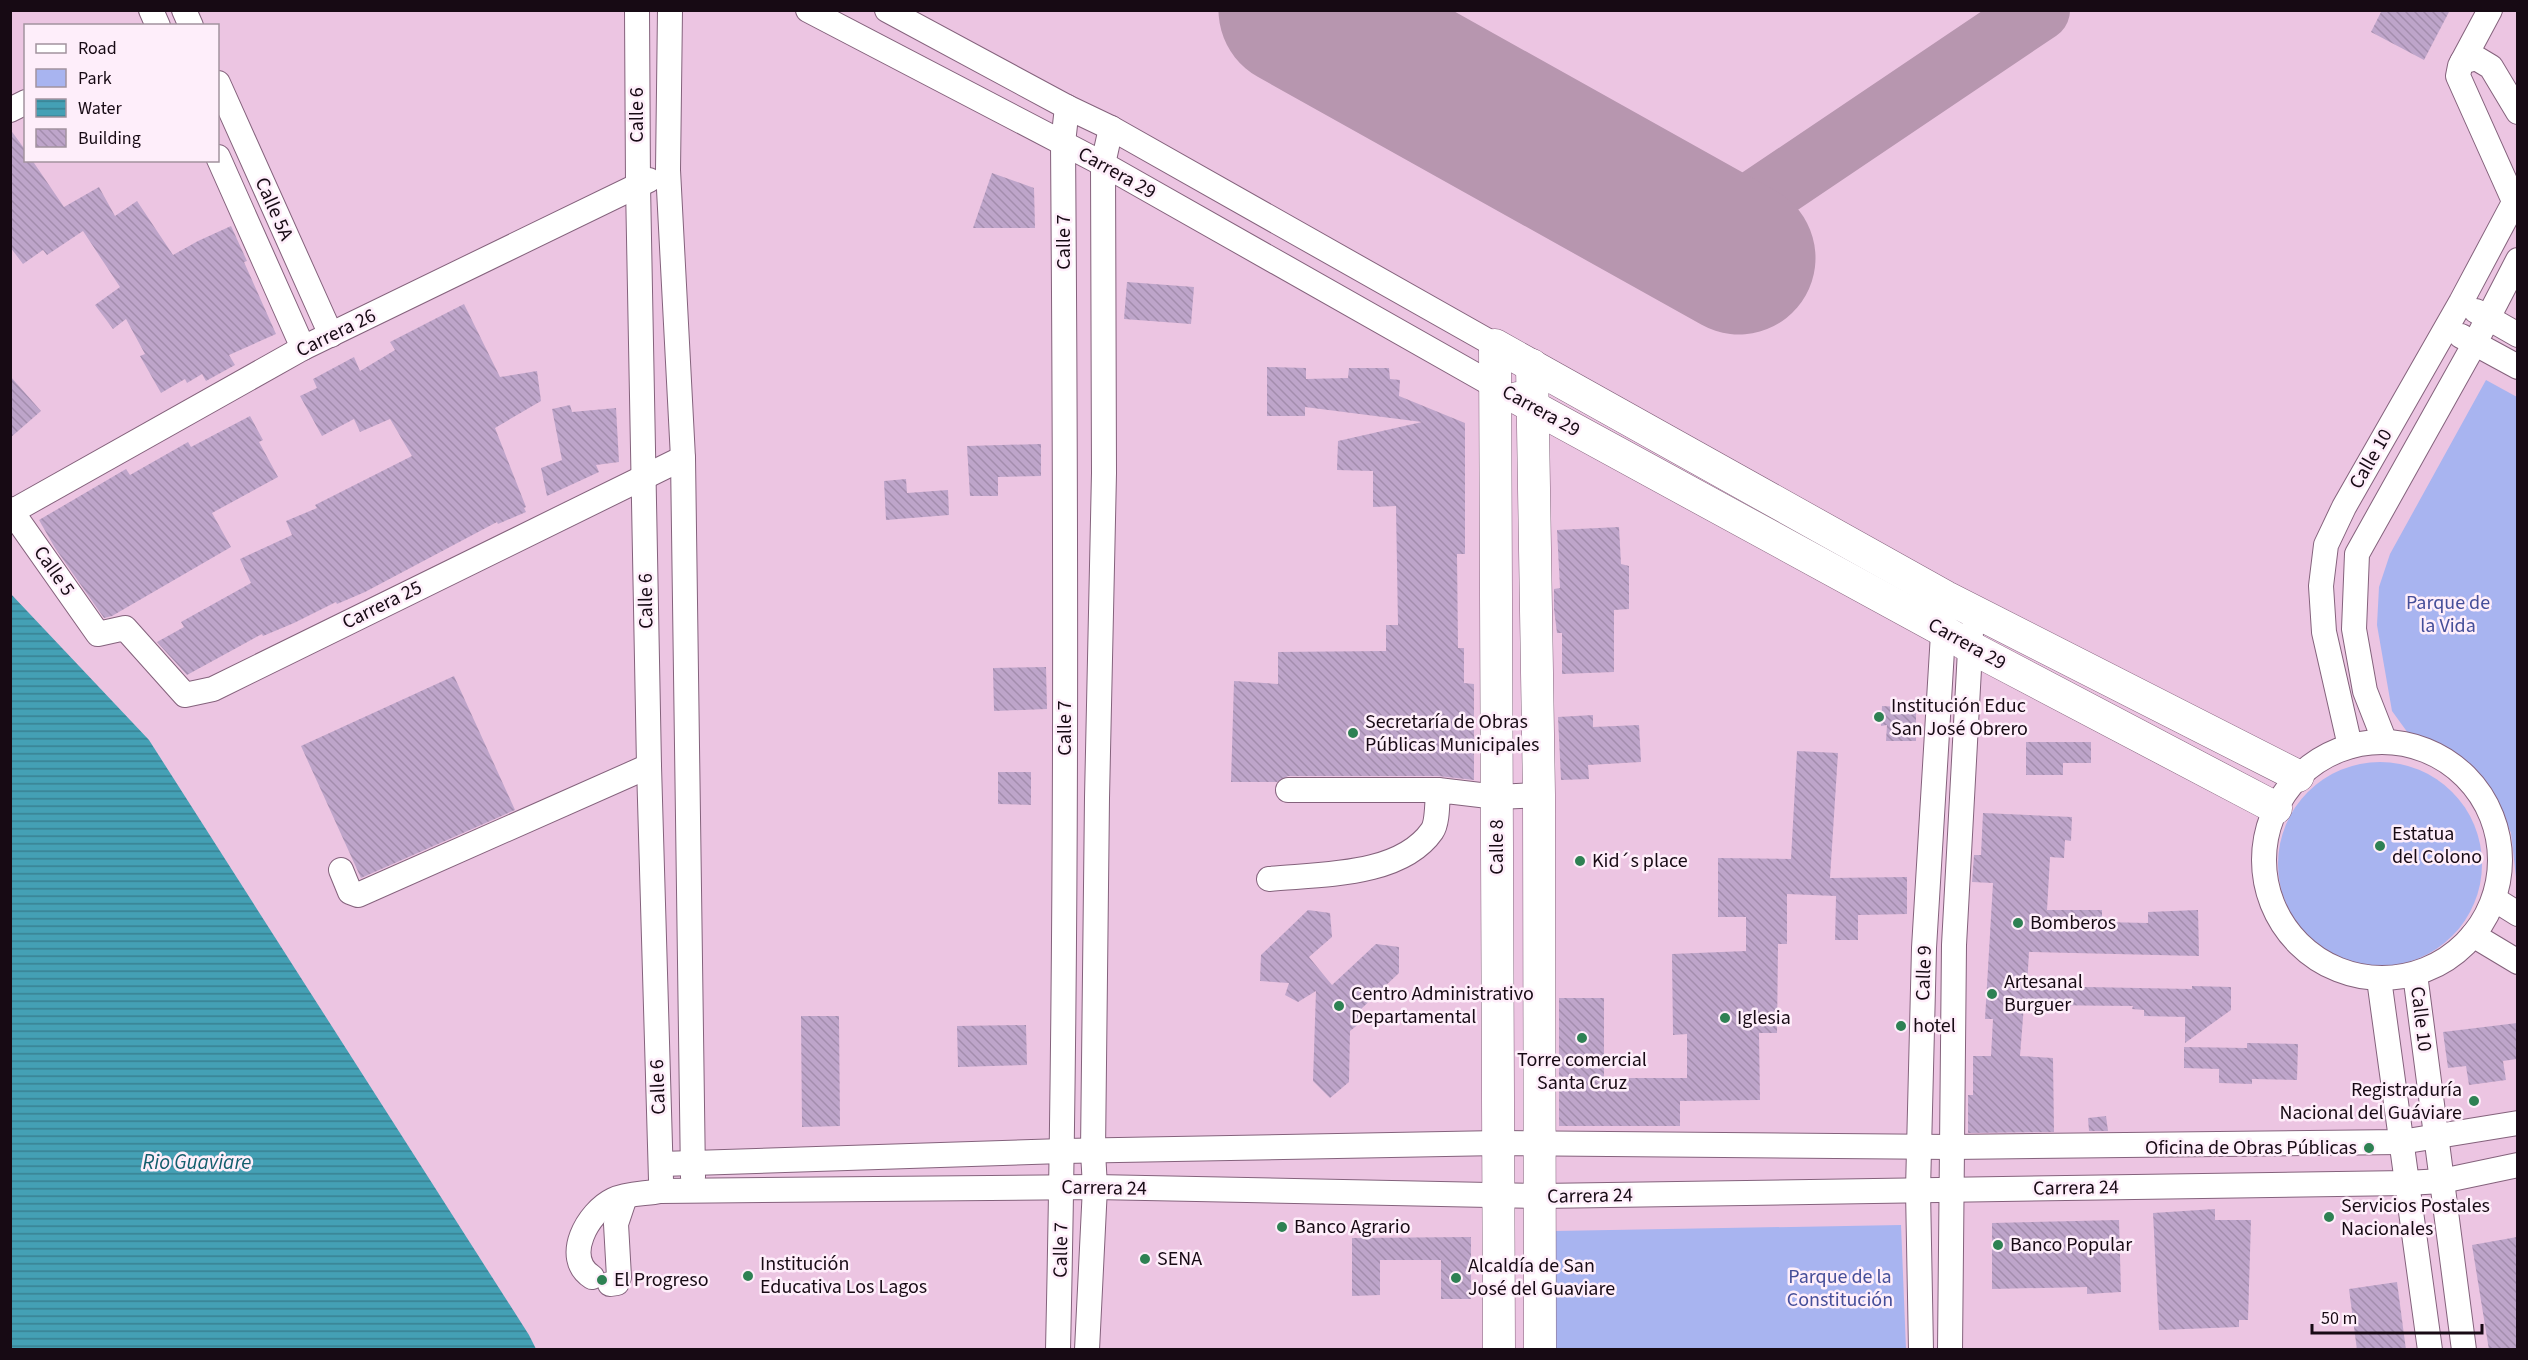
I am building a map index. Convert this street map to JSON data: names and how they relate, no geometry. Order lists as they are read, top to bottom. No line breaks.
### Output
{"streets":{"main road":["Carrera 29","Calle 8"],"street":["Calle 6","Calle 5A","Calle 7","Carrera 26","Calle 10","Calle 5","Carrera 25","Calle 9","Carrera 24"]},"crossings":[["Calle 6","Carrera 26"],["Calle 6","Carrera 25"],["Calle 6","Carrera 24"],["Carrera 29","Calle 7"],["Carrera 29","Calle 8"],["Carrera 29","Calle 9"],["Calle 5A","Carrera 26"],["Calle 7","Carrera 24"],["Carrera 26","Calle 5"],["Calle 10","Carrera 24"],["Calle 5","Carrera 25"],["Calle 8","Carrera 24"],["Calle 9","Carrera 24"]],"water":["Rio Guaviare"],"parks":["Parque de la Vida","Parque de la Constitución"],"places":["Institución Educ San José Obrero","Secretaría de Obras Públicas Municipales","Estatua del Colono","Kid´s place","Bomberos","Artesanal Burguer","Centro Administrativo Departamental","Iglesia","hotel","Torre comercial Santa Cruz","Registraduría Nacional del Guáviare","Oficina de Obras Públicas","Servicios Postales Nacionales","Banco Agrario","Banco Popular","SENA","Institución Educativa Los Lagos","Alcaldía de San José del Guaviare","El Progreso"],"legend":["Road","Park","Water","Building"],"scale_bar":"50 m"}
